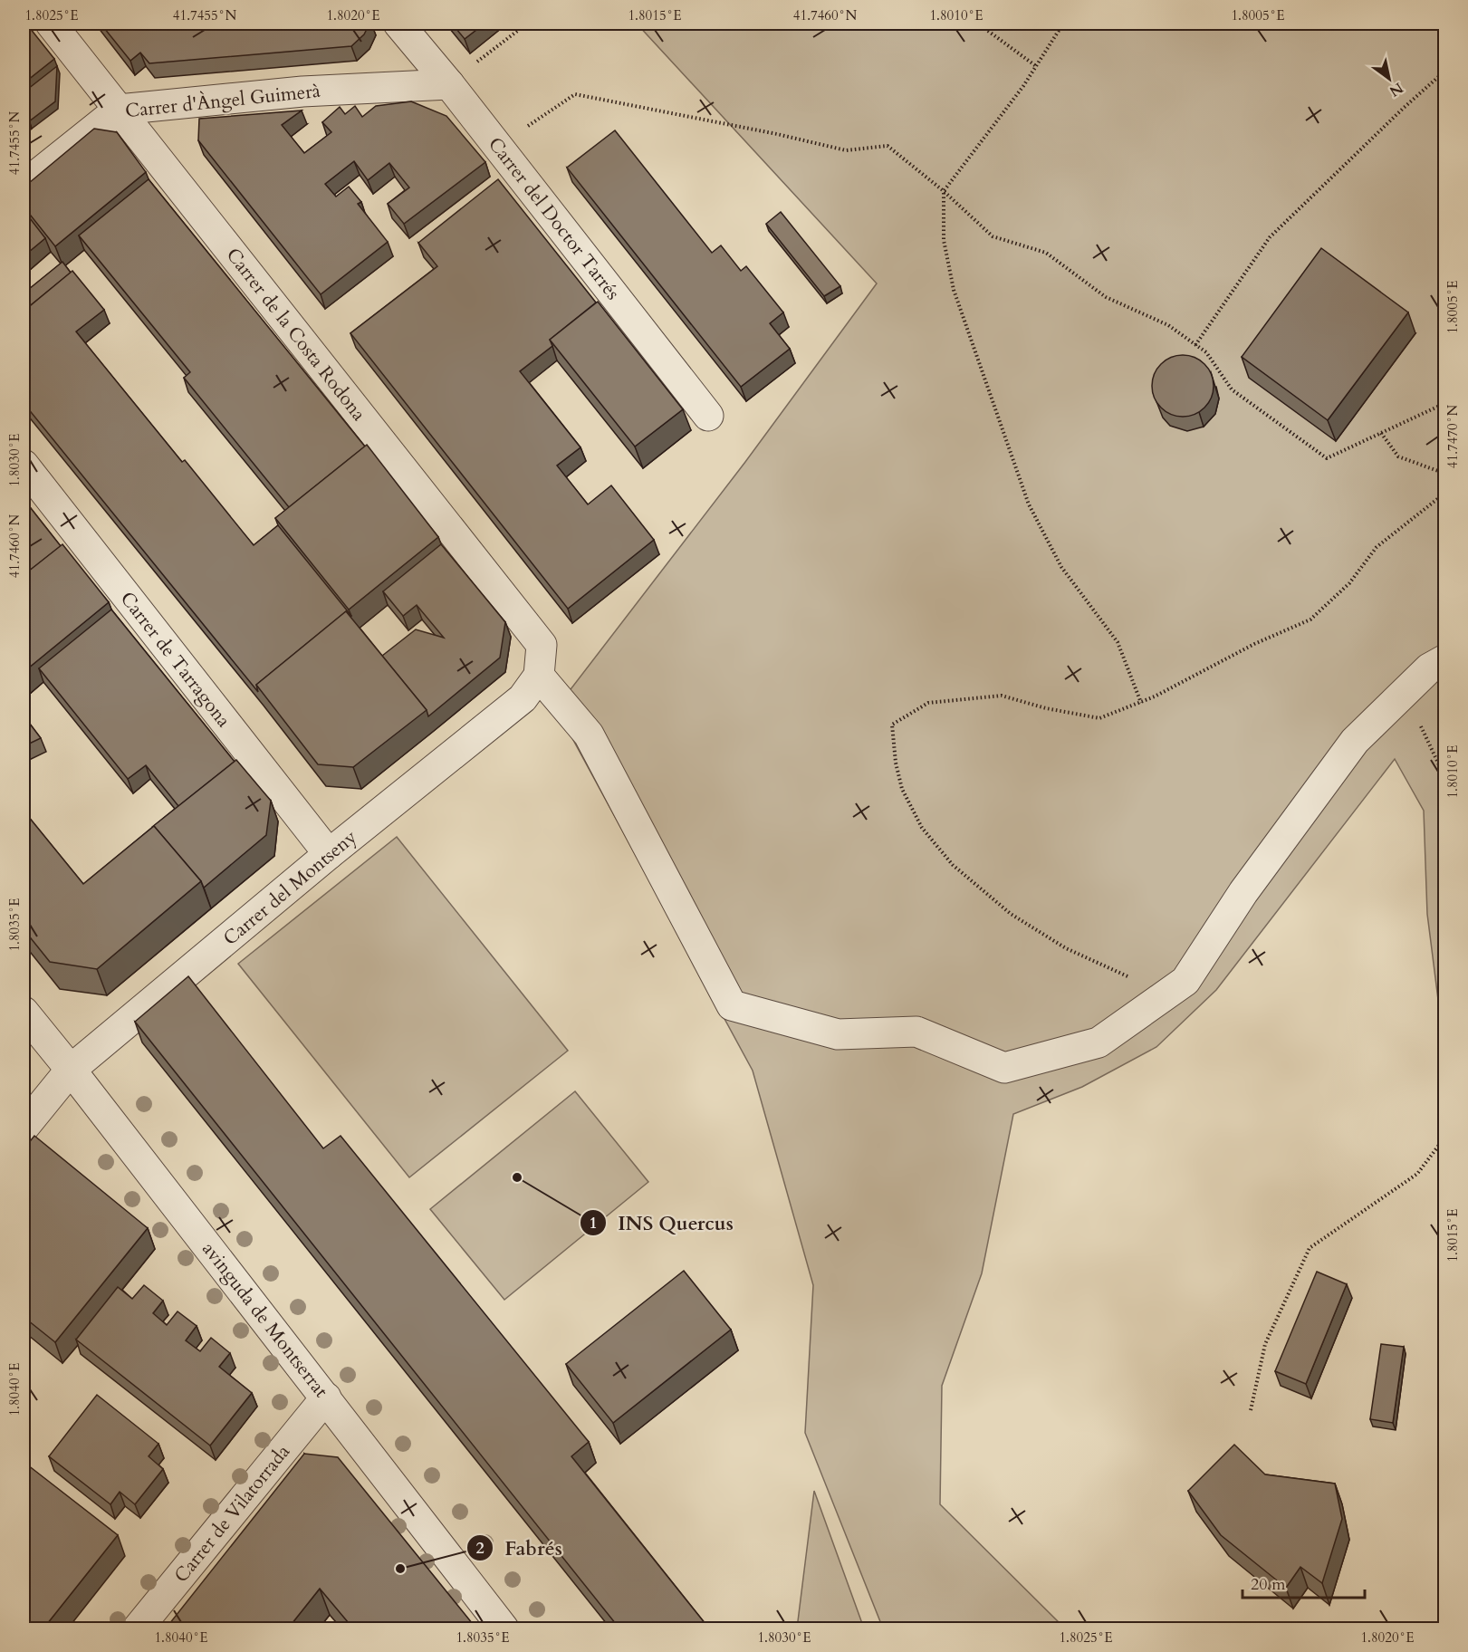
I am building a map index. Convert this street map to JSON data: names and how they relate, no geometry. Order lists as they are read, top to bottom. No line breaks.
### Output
{"streets":{"street":["Carrer d'Àngel Guimerà","Carrer del Doctor Tarrés","Carrer de la Costa Rodona","Carrer de Tarragona","Carrer del Montseny","avinguda de Montserrat","Carrer de Vilatorrada"]},"crossings":[["Carrer d'Àngel Guimerà","Carrer del Doctor Tarrés"],["Carrer d'Àngel Guimerà","Carrer de la Costa Rodona"],["Carrer de la Costa Rodona","Carrer del Montseny"],["Carrer de Tarragona","Carrer del Montseny"],["Carrer del Montseny","avinguda de Montserrat"],["avinguda de Montserrat","Carrer de Vilatorrada"]],"places":["INS Quercus","Fabrés"],"scale_bar":"20 m","north":"bottom right","coordinates":["1.8025°E","41.7455°N","1.8020°E","1.8015°E","41.7460°N","1.8010°E","1.8005°E","41.7470°N","1.8030°E","1.8035°E","1.8040°E"]}
